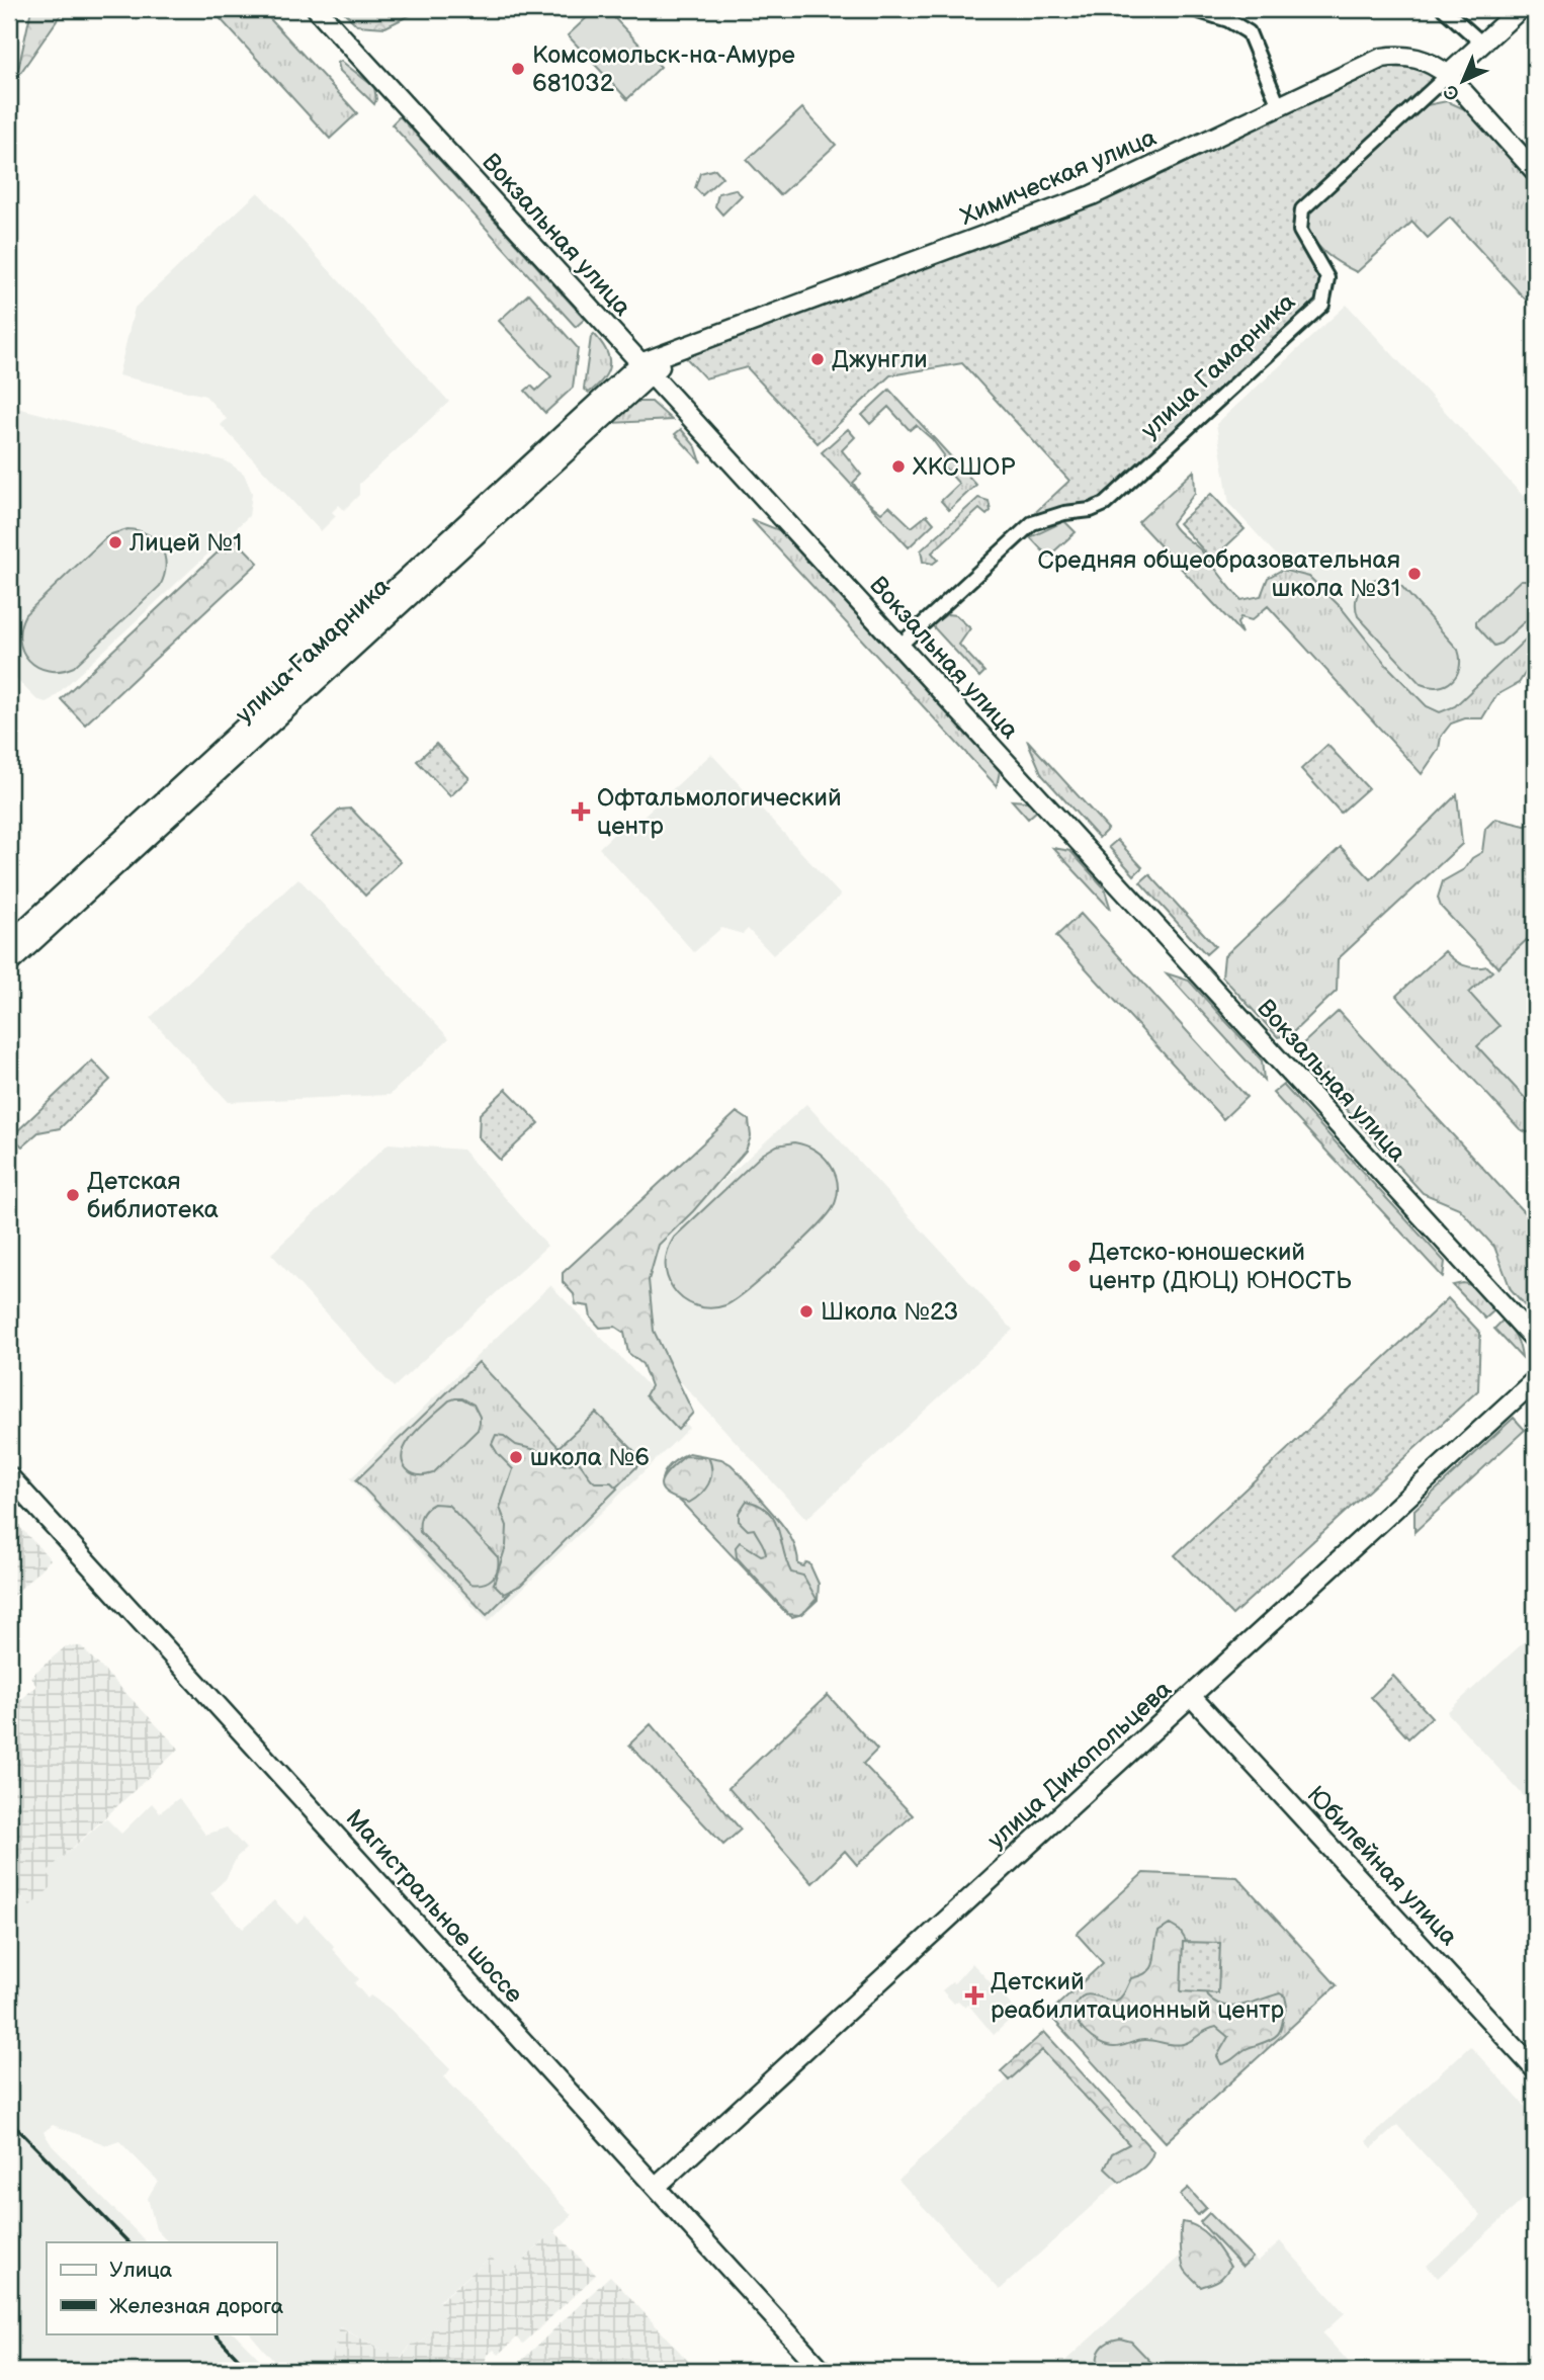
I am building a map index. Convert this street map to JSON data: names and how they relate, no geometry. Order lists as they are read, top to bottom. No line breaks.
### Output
{"streets":{"main road":["Химическая улица","Вокзальная улица","улица Гамарника","улица Дикопольцева","Юбилейная улица","Магистральное шоссе"]},"crossings":[["Химическая улица","Вокзальная улица"],["Химическая улица","улица Гамарника"],["Вокзальная улица","улица Гамарника"],["улица Дикопольцева","Юбилейная улица"],["улица Дикопольцева","Магистральное шоссе"]],"places":{"other":["Комсомольск-на-Амуре 681032","Джунгли","ХКСШОР","Лицей №1","Средняя общеобразовательная школа №31","Детская библиотека","Детско-юношеский центр (ДЮЦ) ЮНОСТЬ","Школа №23","школа №6"],"health":["Офтальмологический центр","Детский реабилитационный центр"]},"legend":["Улица","Железная дорога"],"north":"bottom left"}
